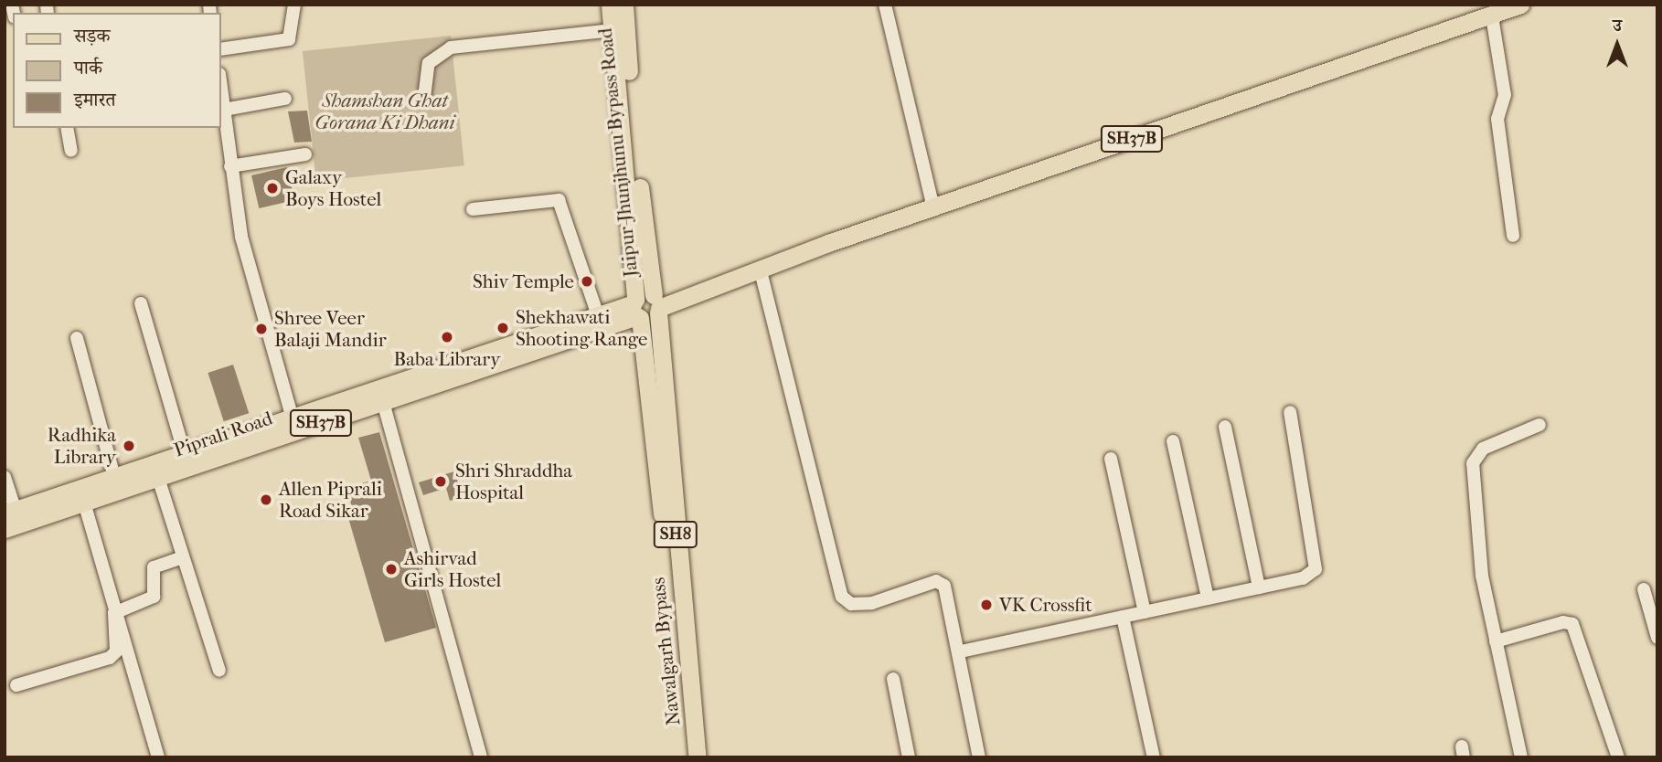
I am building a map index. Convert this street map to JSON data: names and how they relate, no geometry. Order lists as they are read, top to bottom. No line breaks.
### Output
{"streets":{"main road":["SH37B","Jaipur-Jhunjhunu Bypass Road","Piprali Road","SH8","Nawalgarh Bypass"]},"crossings":[["SH37B","Jaipur-Jhunjhunu Bypass Road"],["SH37B","Nawalgarh Bypass"],["Jaipur-Jhunjhunu Bypass Road","SH8"],["Jaipur-Jhunjhunu Bypass Road","Nawalgarh Bypass"],["Piprali Road","SH8"],["Piprali Road","Nawalgarh Bypass"],["SH8","Nawalgarh Bypass"]],"parks":["Shamshan Ghat Gorana Ki Dhani"],"places":["Galaxy Boys Hostel","Shiv Temple","Shekhawati Shooting Range","Shree Veer Balaji Mandir","Baba Library","Radhika Library","Shri Shraddha Hospital","Allen Piprali Road Sikar","Ashirvad Girls Hostel","VK Crossfit"],"legend":["सड़क","पार्क","इमारत"],"north":"top"}
